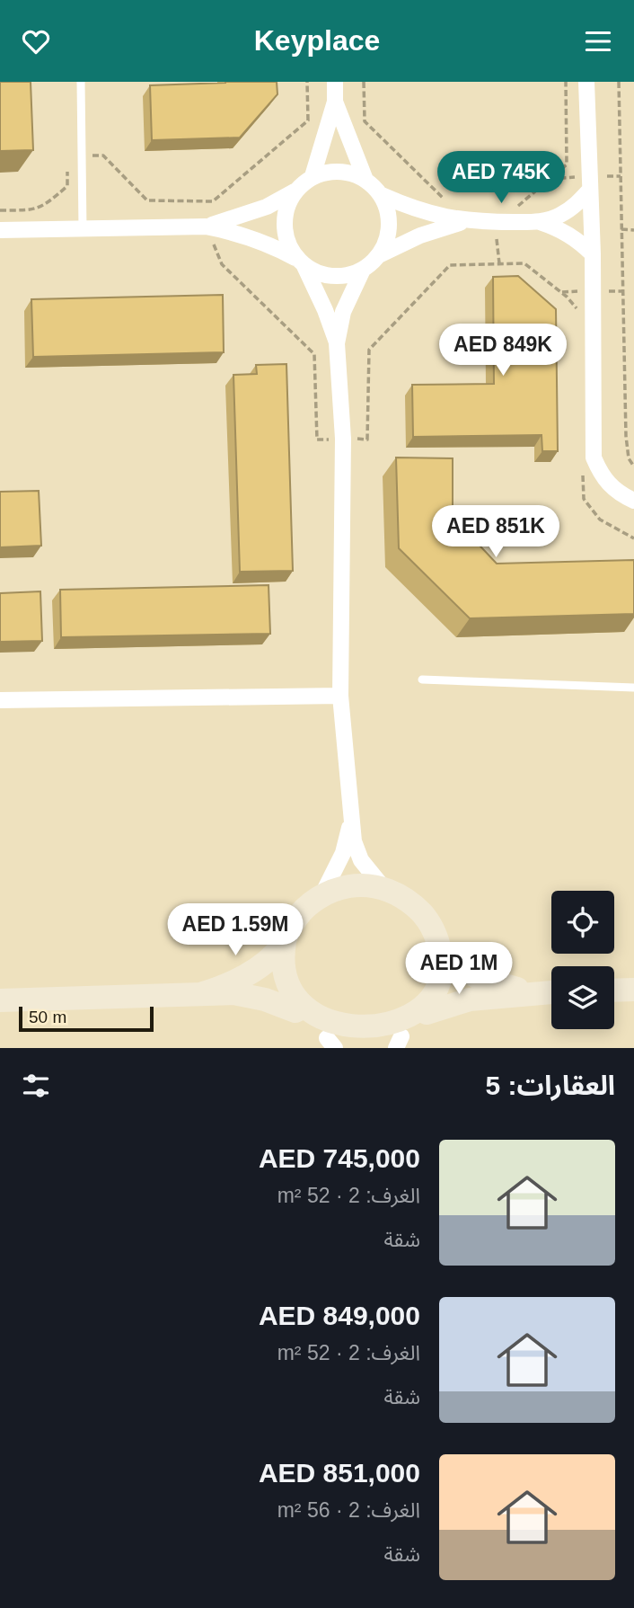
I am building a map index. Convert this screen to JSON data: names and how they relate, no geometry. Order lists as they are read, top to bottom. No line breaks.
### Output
{"scale_bar":"50 m","page":{"header":"Keyplace","price":["AED 745K","AED 849K","AED 851K","AED 1.59M","AED 1M"],"scale":"50 m","heading":"العقارات: 5","list":[{"name":"AED 745,000","note":"الغرف: 2 · 52 m² · شقة"},{"name":"AED 849,000","note":"الغرف: 2 · 52 m² · شقة"},{"name":"AED 851,000","note":"الغرف: 2 · 56 m² · شقة"}]}}
